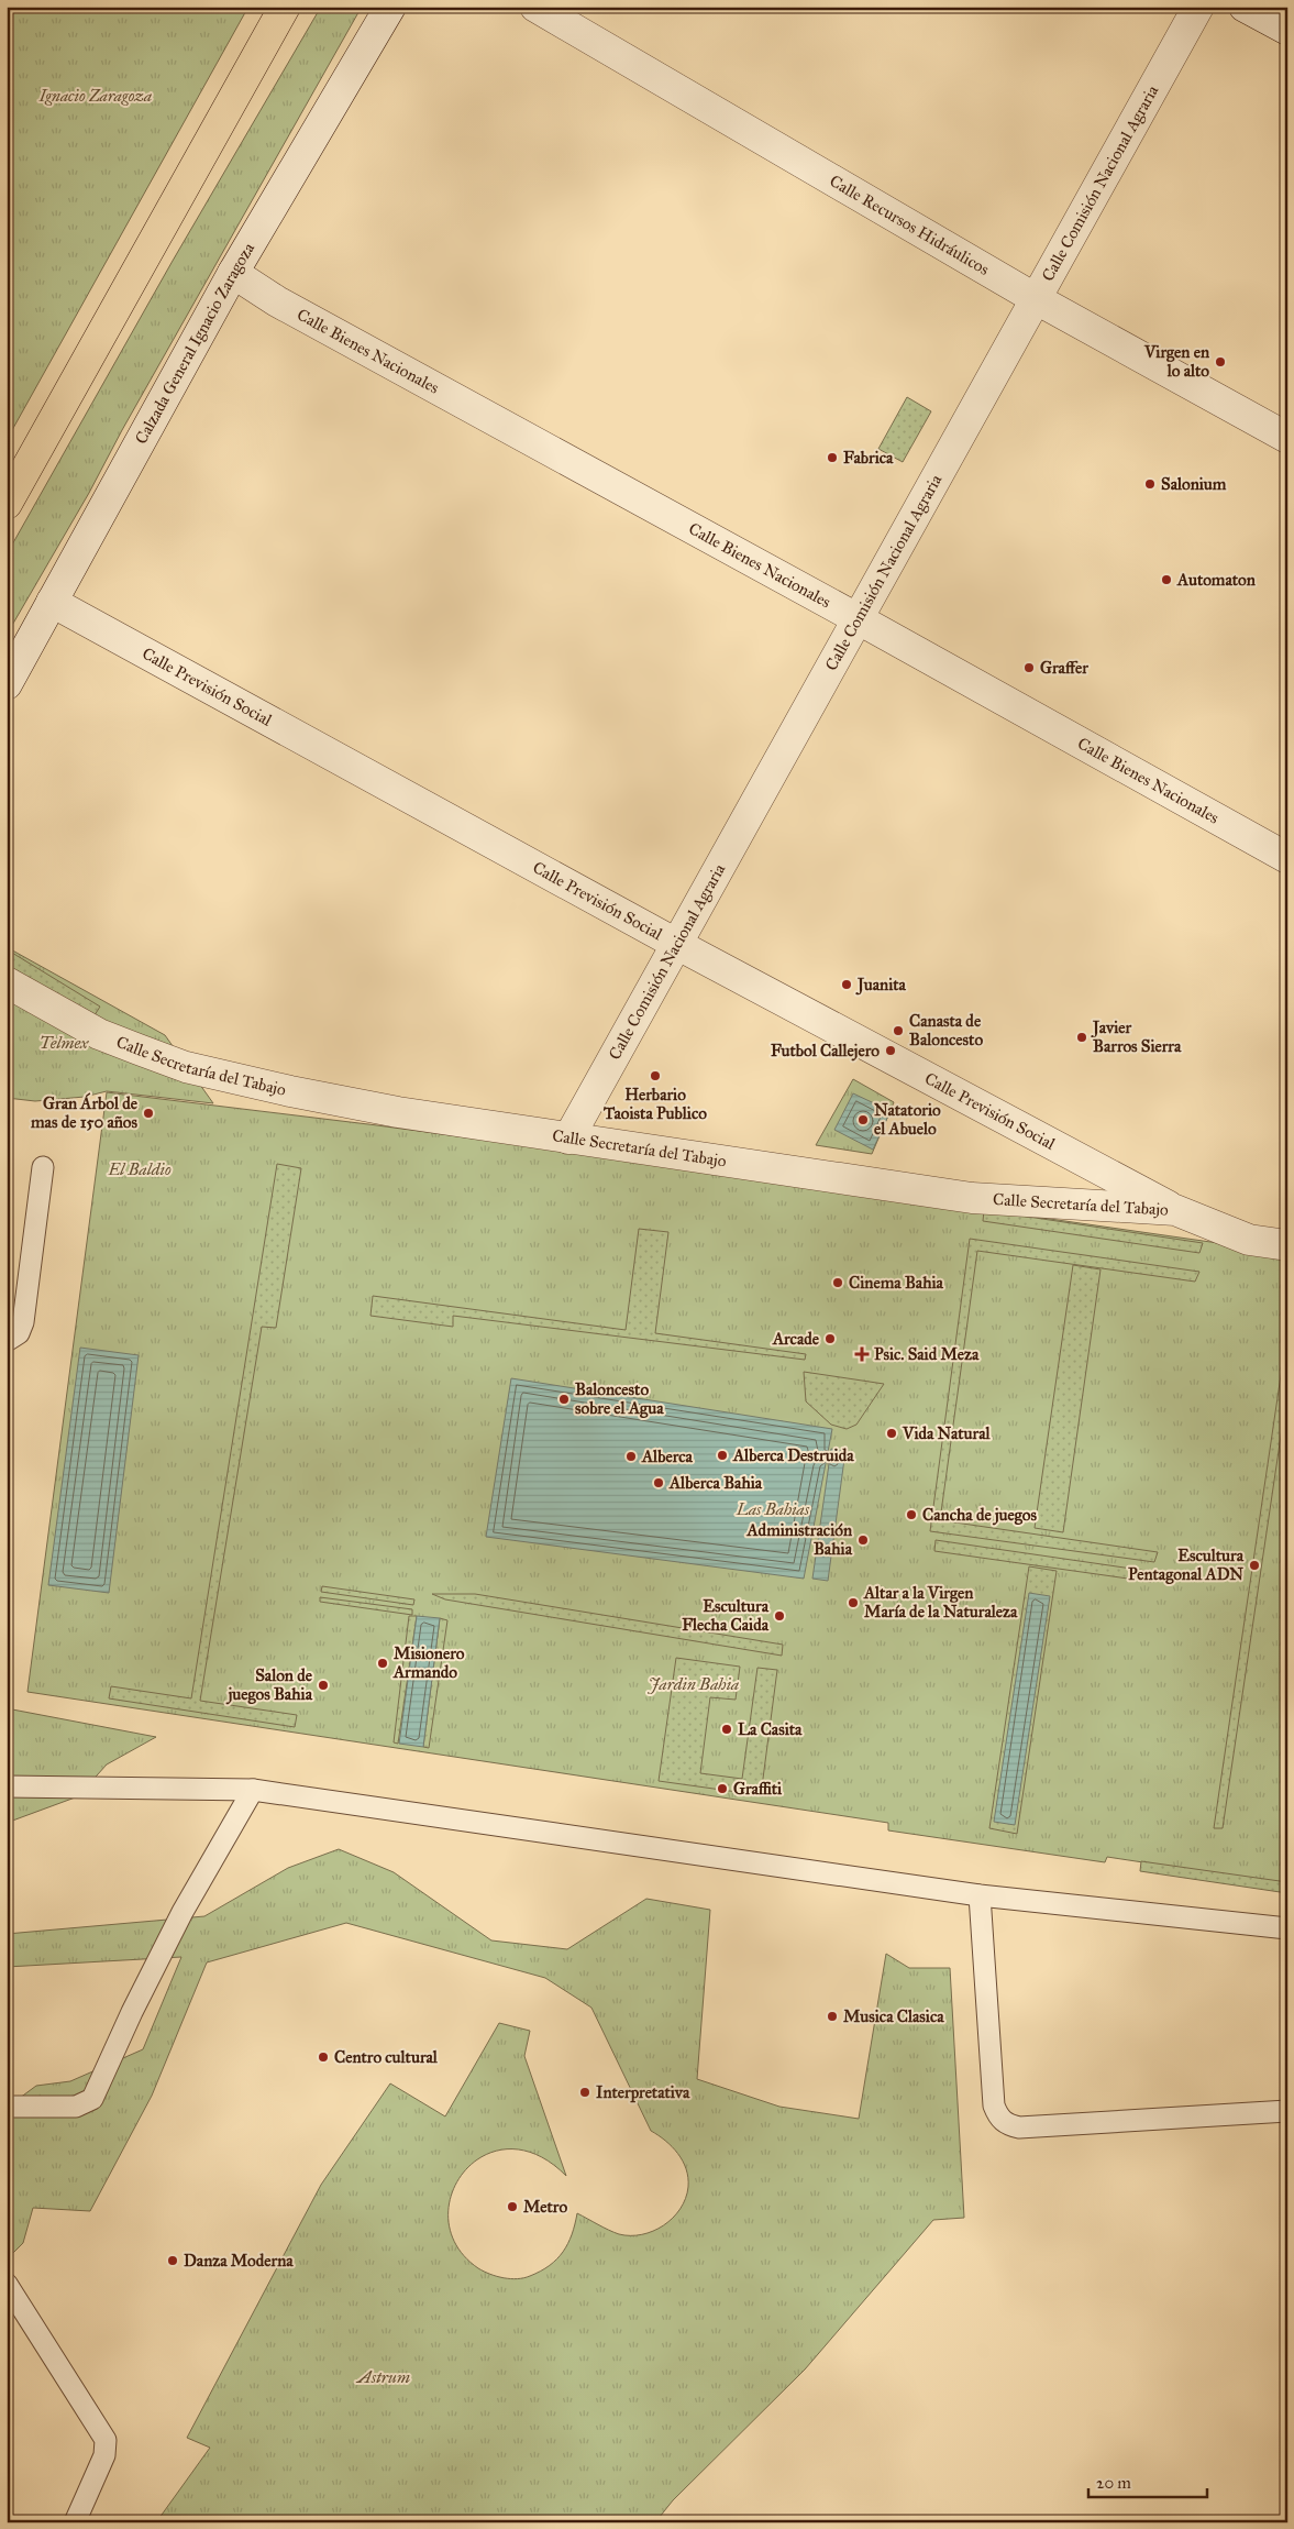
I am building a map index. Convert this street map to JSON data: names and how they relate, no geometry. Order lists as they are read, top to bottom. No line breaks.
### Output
{"streets":{"street":["Calle Comisión Nacional Agraria","Calle Recursos Hidráulicos","Calzada General Ignacio Zaragoza","Calle Bienes Nacionales","Calle Previsión Social","Calle Secretaría del Tabajo"]},"crossings":[["Calle Comisión Nacional Agraria","Calle Recursos Hidráulicos"],["Calle Comisión Nacional Agraria","Calle Bienes Nacionales"],["Calle Comisión Nacional Agraria","Calle Previsión Social"],["Calle Comisión Nacional Agraria","Calle Secretaría del Tabajo"],["Calzada General Ignacio Zaragoza","Calle Bienes Nacionales"],["Calzada General Ignacio Zaragoza","Calle Previsión Social"],["Calle Previsión Social","Calle Secretaría del Tabajo"]],"parks":["Ignacio Zaragoza","Telmex","El Baldio","Las Bahias","Jardin Bahia","Astrum"],"places":{"other":["Virgen en lo alto","Fabrica","Salonium","Automaton","Graffer","Juanita","Canasta de Baloncesto","Javier Barros Sierra","Futbol Callejero","Herbario Taoista Publico","Gran Árbol de mas de 150 años","Natatorio el Abuelo","Cinema Bahia","Arcade","Baloncesto sobre el Agua","Vida Natural","Alberca Destruida","Alberca","Alberca Bahia","Cancha de juegos","Administración Bahia","Escultura Pentagonal ADN","Altar a la Virgen María de la Naturaleza","Escultura Flecha Caida","Misionero Armando","Salon de juegos Bahia","La Casita","Graffiti","Musica Clasica","Centro cultural","Interpretativa","Metro","Danza Moderna"],"health":["Psic. Said Meza"]},"scale_bar":"20 m"}
